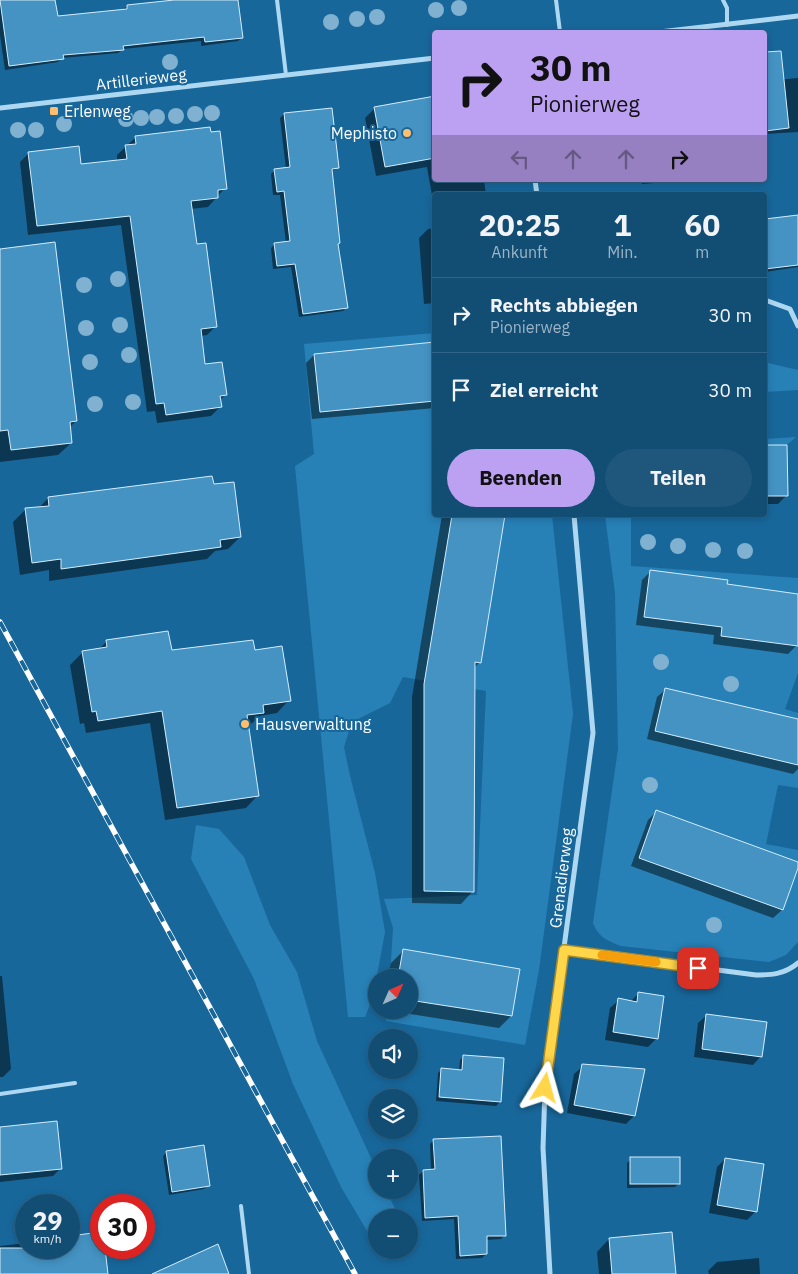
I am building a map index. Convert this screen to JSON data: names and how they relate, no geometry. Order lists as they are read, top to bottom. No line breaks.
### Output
{"streets":{"street":["Artillerieweg","Grenadierweg"]},"places":{"transit":["Erlenweg"],"other":["Mephisto","Hausverwaltung"]},"north":"top right","page":{"turn":["30 m","Pionierweg"],"eta":["20:25","Ankunft","1","Min.","60","m"],"list":[{"name":"Rechts abbiegen","note":"Pionierweg","value":"30 m"},{"name":"Ziel erreicht","value":"30 m"}],"buttons":["Beenden","Teilen"],"map_buttons":["+","−"],"speed":"29 km/h","limit":"30"}}
